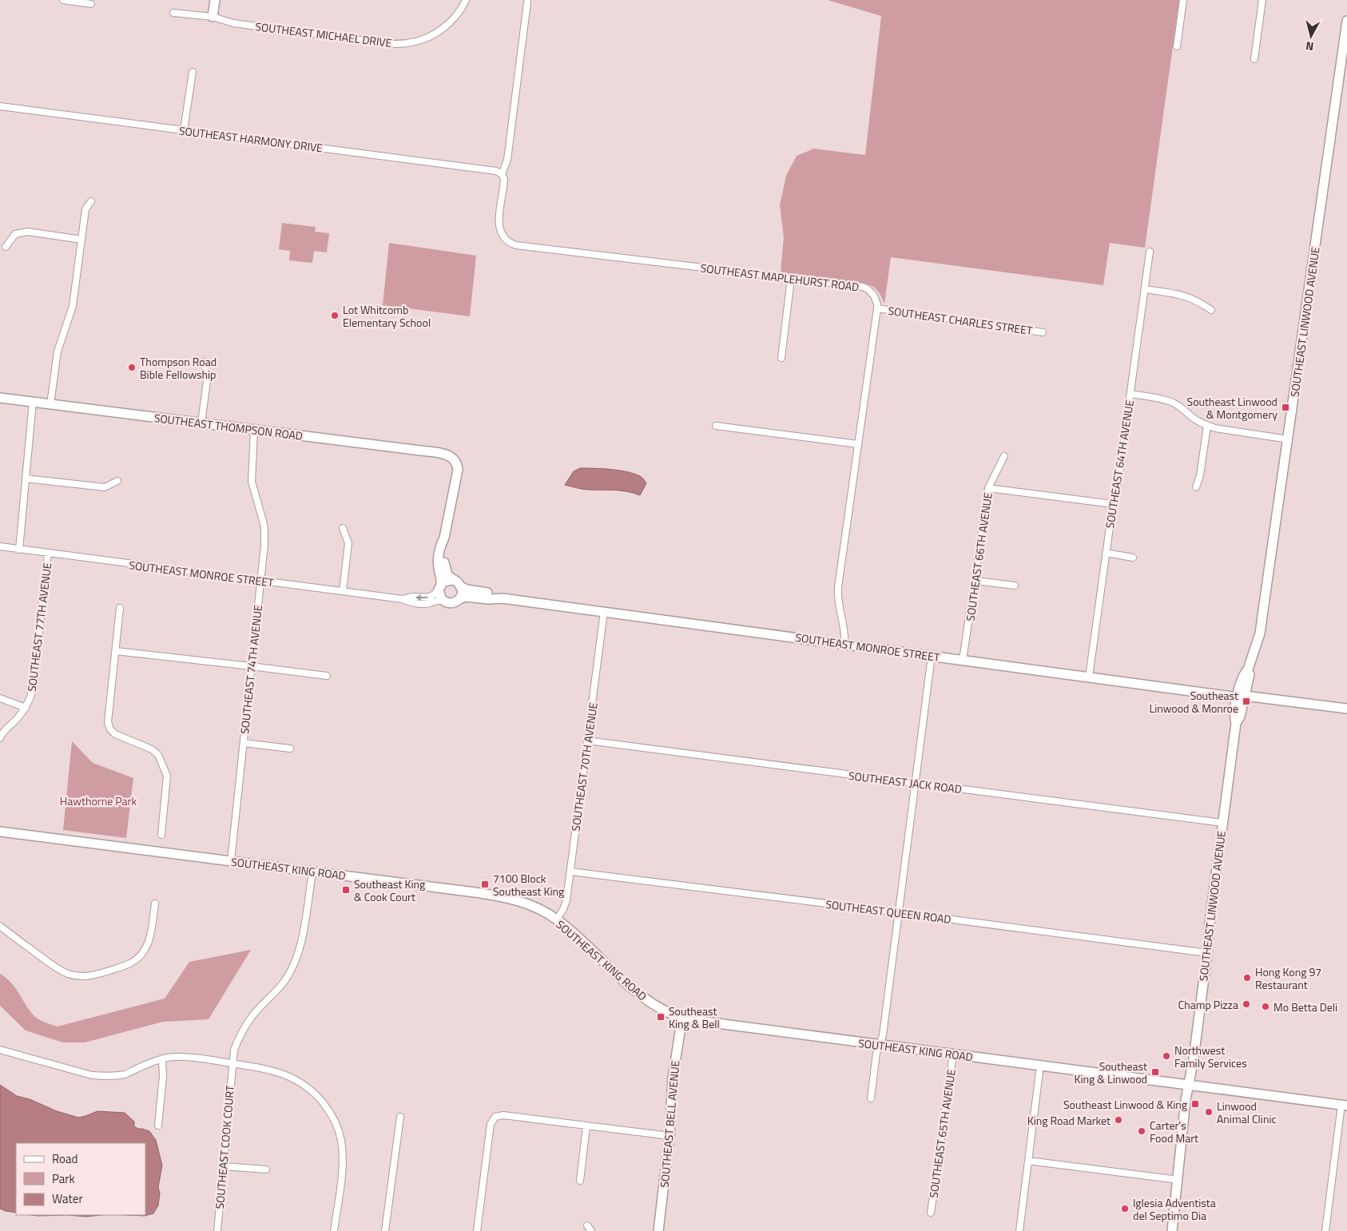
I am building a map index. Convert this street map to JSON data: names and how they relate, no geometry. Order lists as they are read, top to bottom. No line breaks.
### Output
{"streets":{"main road":["SOUTHEAST LINWOOD AVENUE","SOUTHEAST THOMPSON ROAD","SOUTHEAST MONROE STREET","SOUTHEAST KING ROAD","SOUTHEAST BELL AVENUE"],"street":["SOUTHEAST MICHAEL DRIVE","SOUTHEAST HARMONY DRIVE","SOUTHEAST MAPLEHURST ROAD","SOUTHEAST CHARLES STREET","SOUTHEAST 64TH AVENUE","SOUTHEAST 66TH AVENUE","SOUTHEAST 77TH AVENUE","SOUTHEAST 74TH AVENUE","SOUTHEAST 70TH AVENUE","SOUTHEAST JACK ROAD","SOUTHEAST QUEEN ROAD","SOUTHEAST 65TH AVENUE","SOUTHEAST COOK COURT"]},"crossings":[["SOUTHEAST HARMONY DRIVE","SOUTHEAST MAPLEHURST ROAD"],["SOUTHEAST MAPLEHURST ROAD","SOUTHEAST CHARLES STREET"],["SOUTHEAST LINWOOD AVENUE","SOUTHEAST MONROE STREET"],["SOUTHEAST LINWOOD AVENUE","SOUTHEAST JACK ROAD"],["SOUTHEAST LINWOOD AVENUE","SOUTHEAST KING ROAD"],["SOUTHEAST LINWOOD AVENUE","SOUTHEAST QUEEN ROAD"],["SOUTHEAST THOMPSON ROAD","SOUTHEAST 74TH AVENUE"],["SOUTHEAST 64TH AVENUE","SOUTHEAST MONROE STREET"],["SOUTHEAST 66TH AVENUE","SOUTHEAST MONROE STREET"],["SOUTHEAST MONROE STREET","SOUTHEAST 77TH AVENUE"],["SOUTHEAST MONROE STREET","SOUTHEAST 74TH AVENUE"],["SOUTHEAST MONROE STREET","SOUTHEAST 70TH AVENUE"],["SOUTHEAST 74TH AVENUE","SOUTHEAST KING ROAD"],["SOUTHEAST 70TH AVENUE","SOUTHEAST JACK ROAD"],["SOUTHEAST 70TH AVENUE","SOUTHEAST KING ROAD"],["SOUTHEAST 70TH AVENUE","SOUTHEAST QUEEN ROAD"],["SOUTHEAST KING ROAD","SOUTHEAST BELL AVENUE"],["SOUTHEAST KING ROAD","SOUTHEAST 65TH AVENUE"],["SOUTHEAST KING ROAD","SOUTHEAST COOK COURT"]],"parks":["Hawthorne Park"],"places":{"other":["Lot Whitcomb Elementary School","Thompson Road Bible Fellowship","Hong Kong 97 Restaurant","Champ Pizza","Mo Betta Deli","Northwest Family Services","Linwood Animal Clinic","King Road Market","Carter's Food Mart","Iglesia Adventista del Septimo Dia"],"transit":["Southeast Linwood & Montgomery","Southeast Linwood & Monroe","7100 Block Southeast King","Southeast King & Cook Court","Southeast King & Bell","Southeast King & Linwood","Southeast Linwood & King"]},"legend":["Road","Park","Water"],"north":"bottom"}
